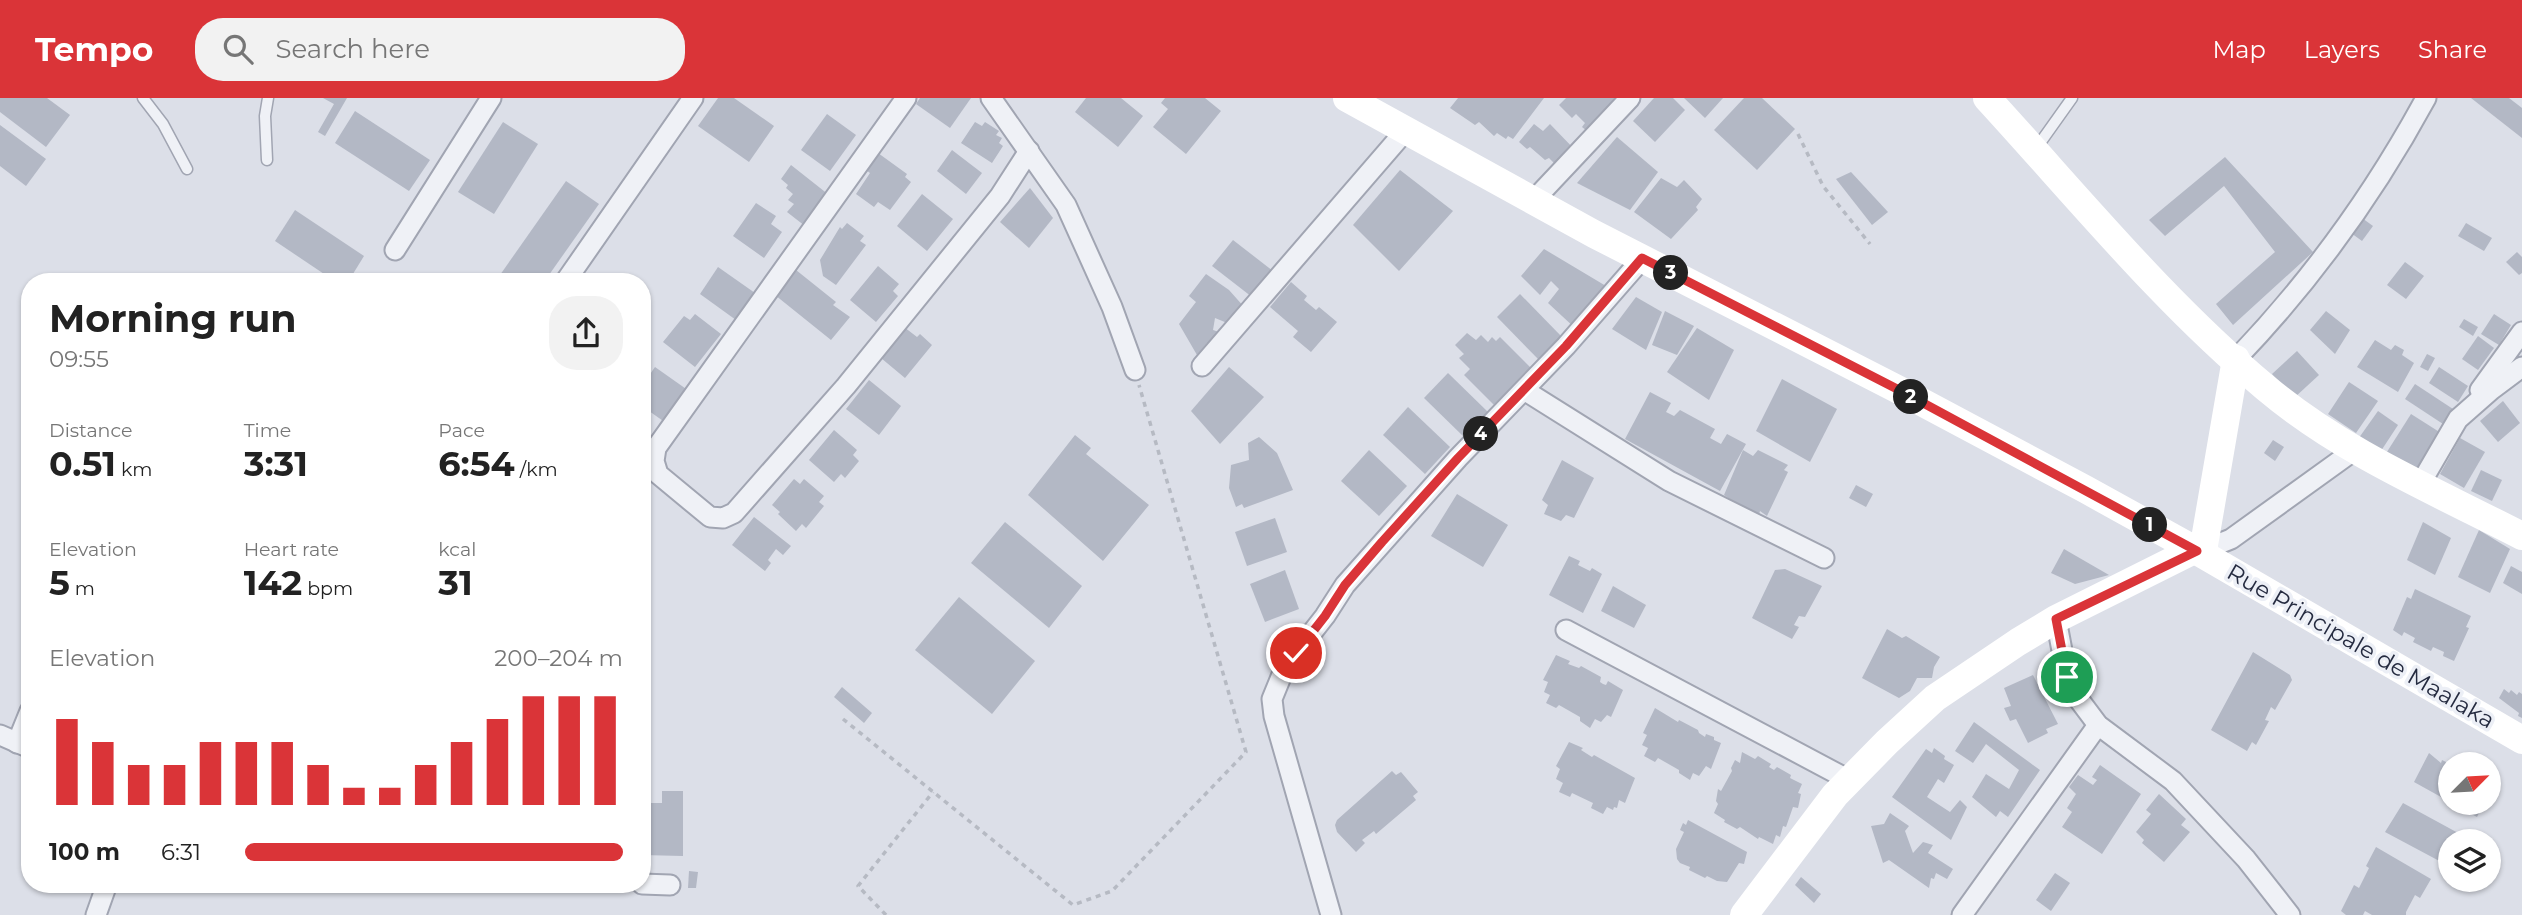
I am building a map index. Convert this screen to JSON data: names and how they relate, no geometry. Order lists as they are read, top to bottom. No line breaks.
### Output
{"streets":{"street":["Rue Principale de Maalaka"]},"north":"top right","page":{"header":"Tempo","search":"Search here","nav":["Map","Layers","Share"],"pins":["3","2","4","1"],"heading":["Morning run","09:55"],"stats":[["Distance","0.51 km"],["Time","3:31"],["Pace","6:54 /km"],["Elevation","5 m"],["Heart rate","142 bpm"],["kcal","31"]],"chart":["Elevation","200–204 m"],"list":[{"name":"100 m","note":"6:31"}]}}
